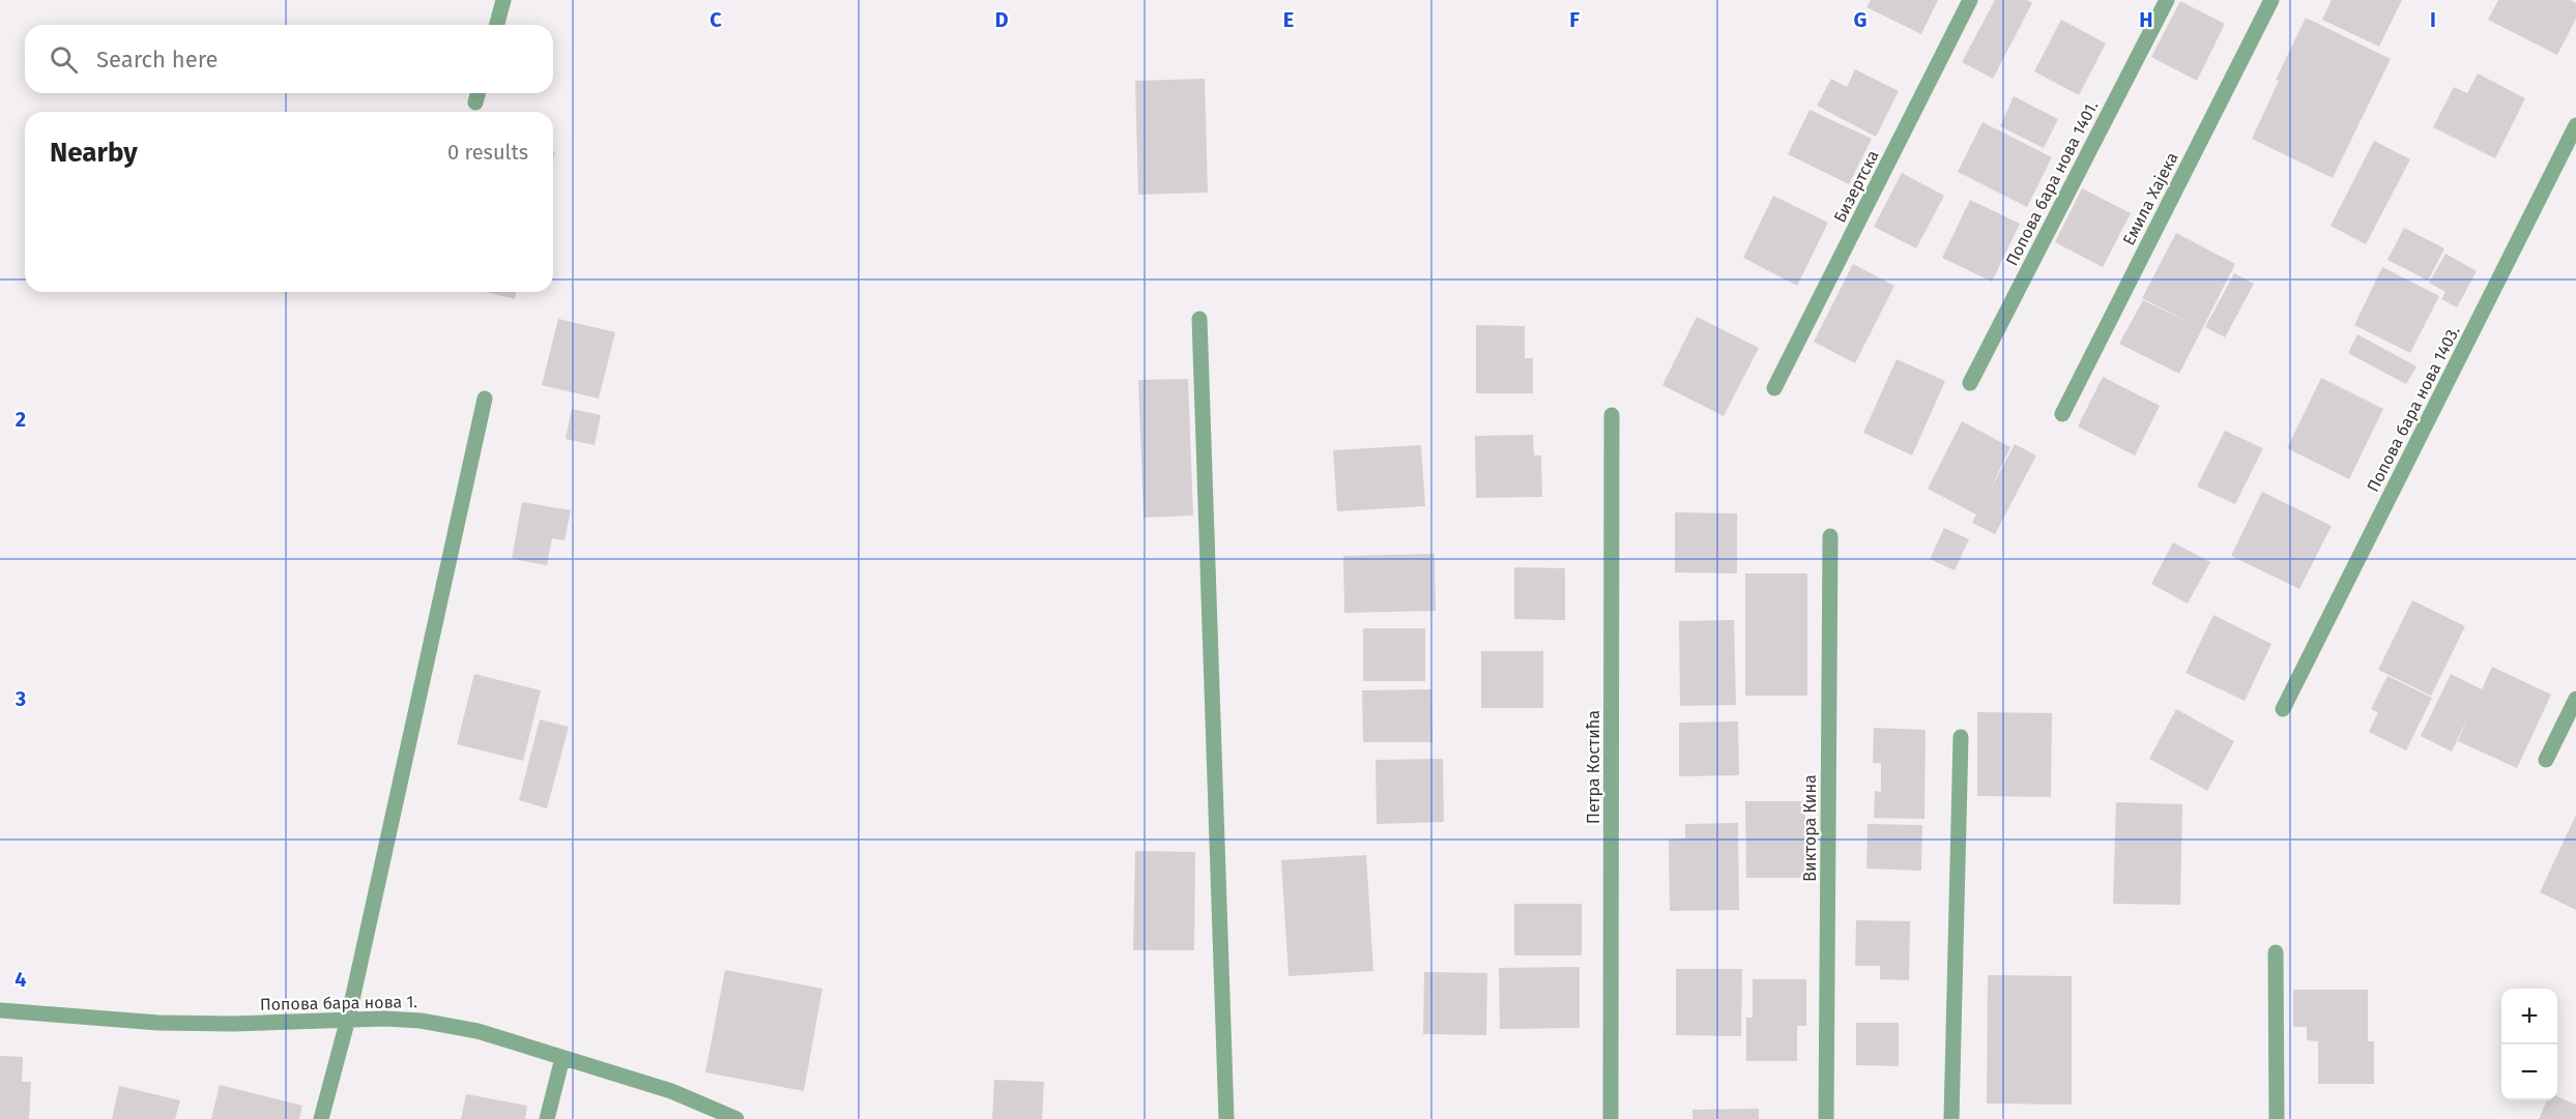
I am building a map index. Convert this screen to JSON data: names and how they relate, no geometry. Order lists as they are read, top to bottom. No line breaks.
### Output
{"streets":{"street":["Попова бара нова 1401.","Бизертска","Емила Хајека","Попова бара нова 1403.","Петра Костића","Виктора Кина","Попова бара нова 1."]},"page":{"search":"Search here","heading":["Nearby","0 results"],"map_buttons":["+","−"]},"grid":{"columns":["C","D","E","F","G","H","I"],"rows":["2","3","4"]}}
